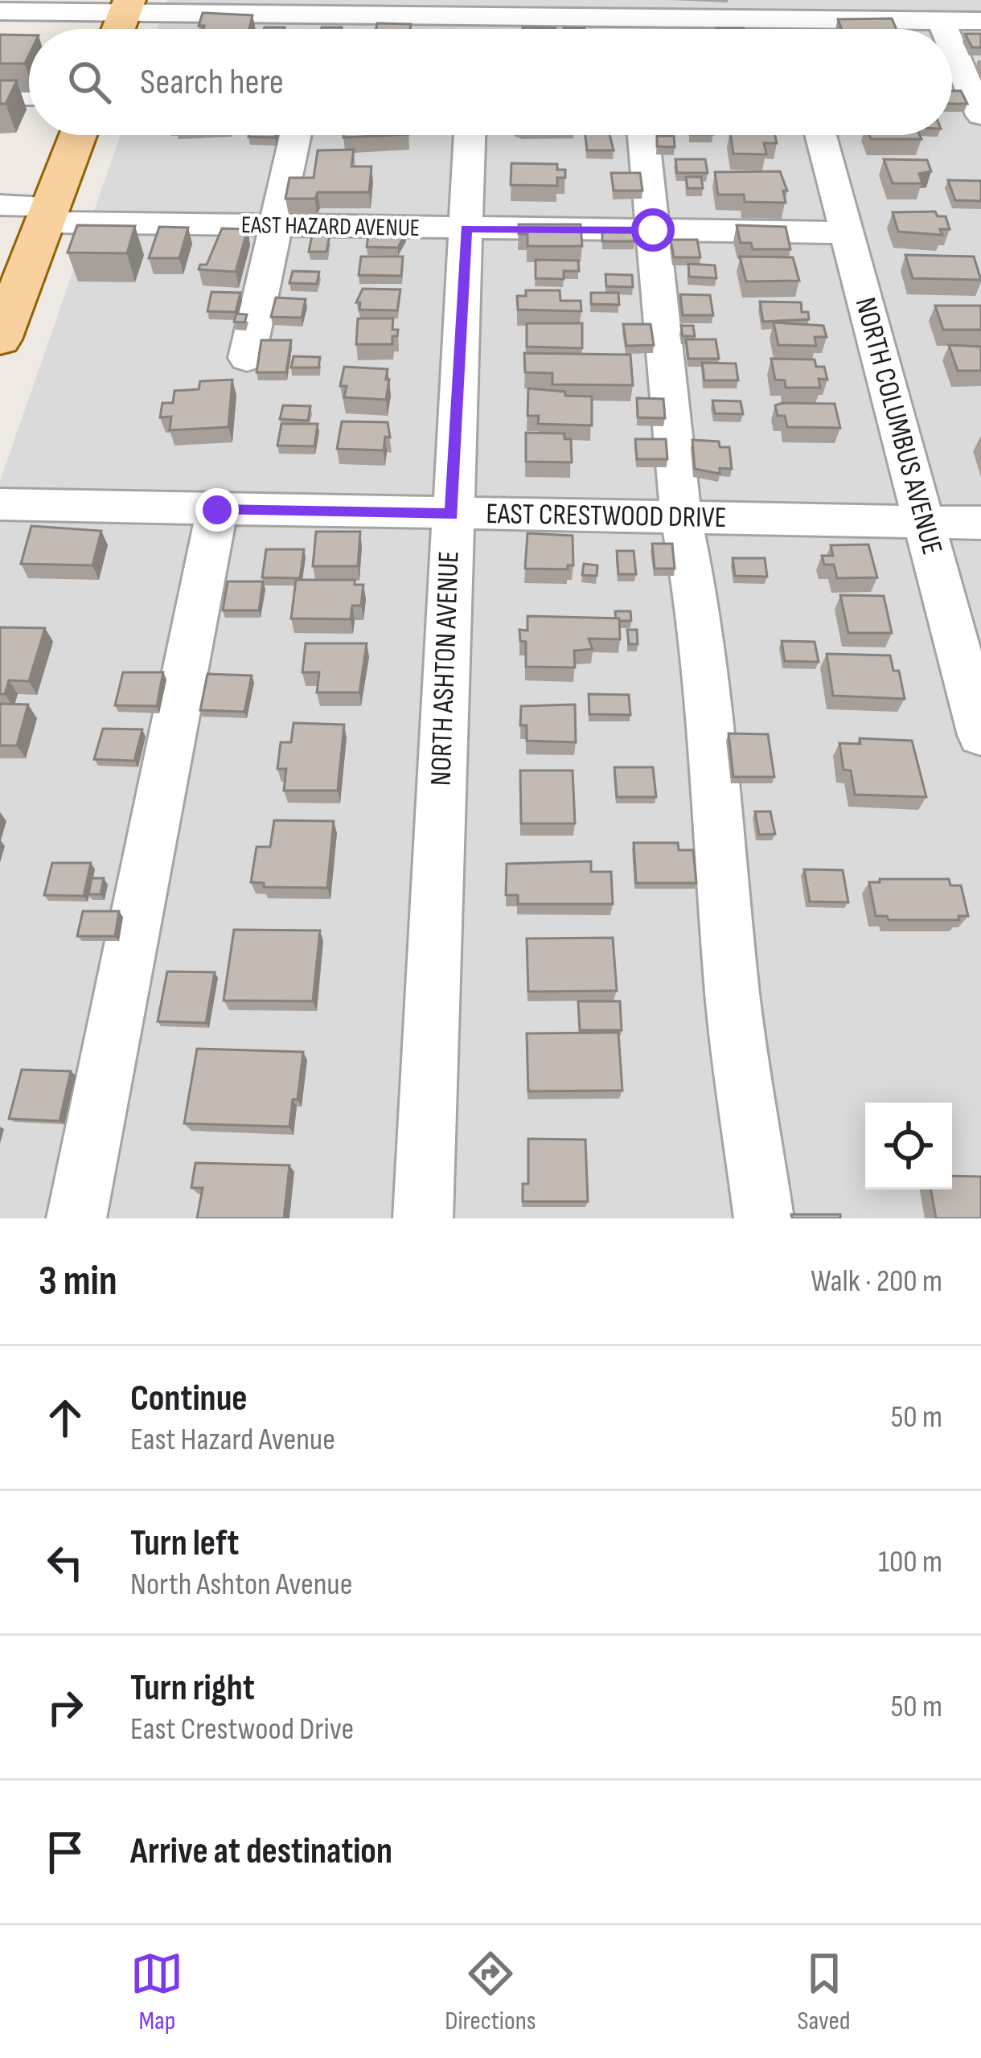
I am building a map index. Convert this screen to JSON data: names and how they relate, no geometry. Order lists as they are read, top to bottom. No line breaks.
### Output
{"streets":{"street":["EAST HAZARD AVENUE","NORTH COLUMBUS AVENUE","EAST CRESTWOOD DRIVE","NORTH ASHTON AVENUE"]},"crossings":[["EAST HAZARD AVENUE","NORTH COLUMBUS AVENUE"],["EAST HAZARD AVENUE","NORTH ASHTON AVENUE"],["NORTH COLUMBUS AVENUE","EAST CRESTWOOD DRIVE"],["EAST CRESTWOOD DRIVE","NORTH ASHTON AVENUE"]],"page":{"search":"Search here","heading":["3 min","Walk · 200 m"],"list":[["Continue","East Hazard Avenue","50 m"],["Turn left","North Ashton Avenue","100 m"],["Turn right","East Crestwood Drive","50 m"],"Arrive at destination"],"nav":["Map","Directions","Saved"]}}
